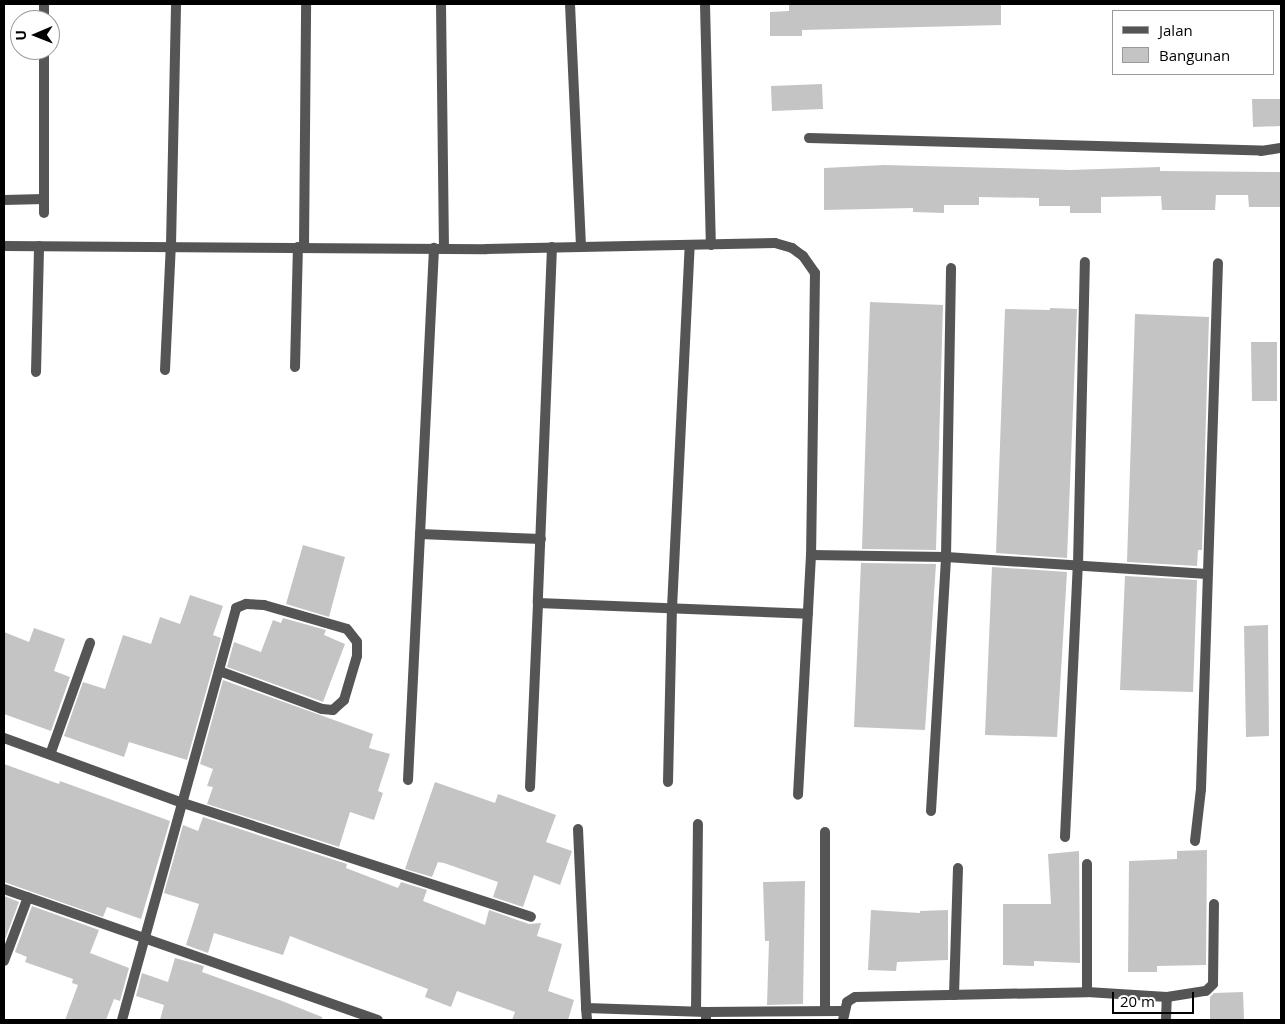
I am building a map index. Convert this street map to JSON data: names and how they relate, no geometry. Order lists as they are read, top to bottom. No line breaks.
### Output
{"legend":["Jalan","Bangunan"],"scale_bar":"20 m","north":"left"}
